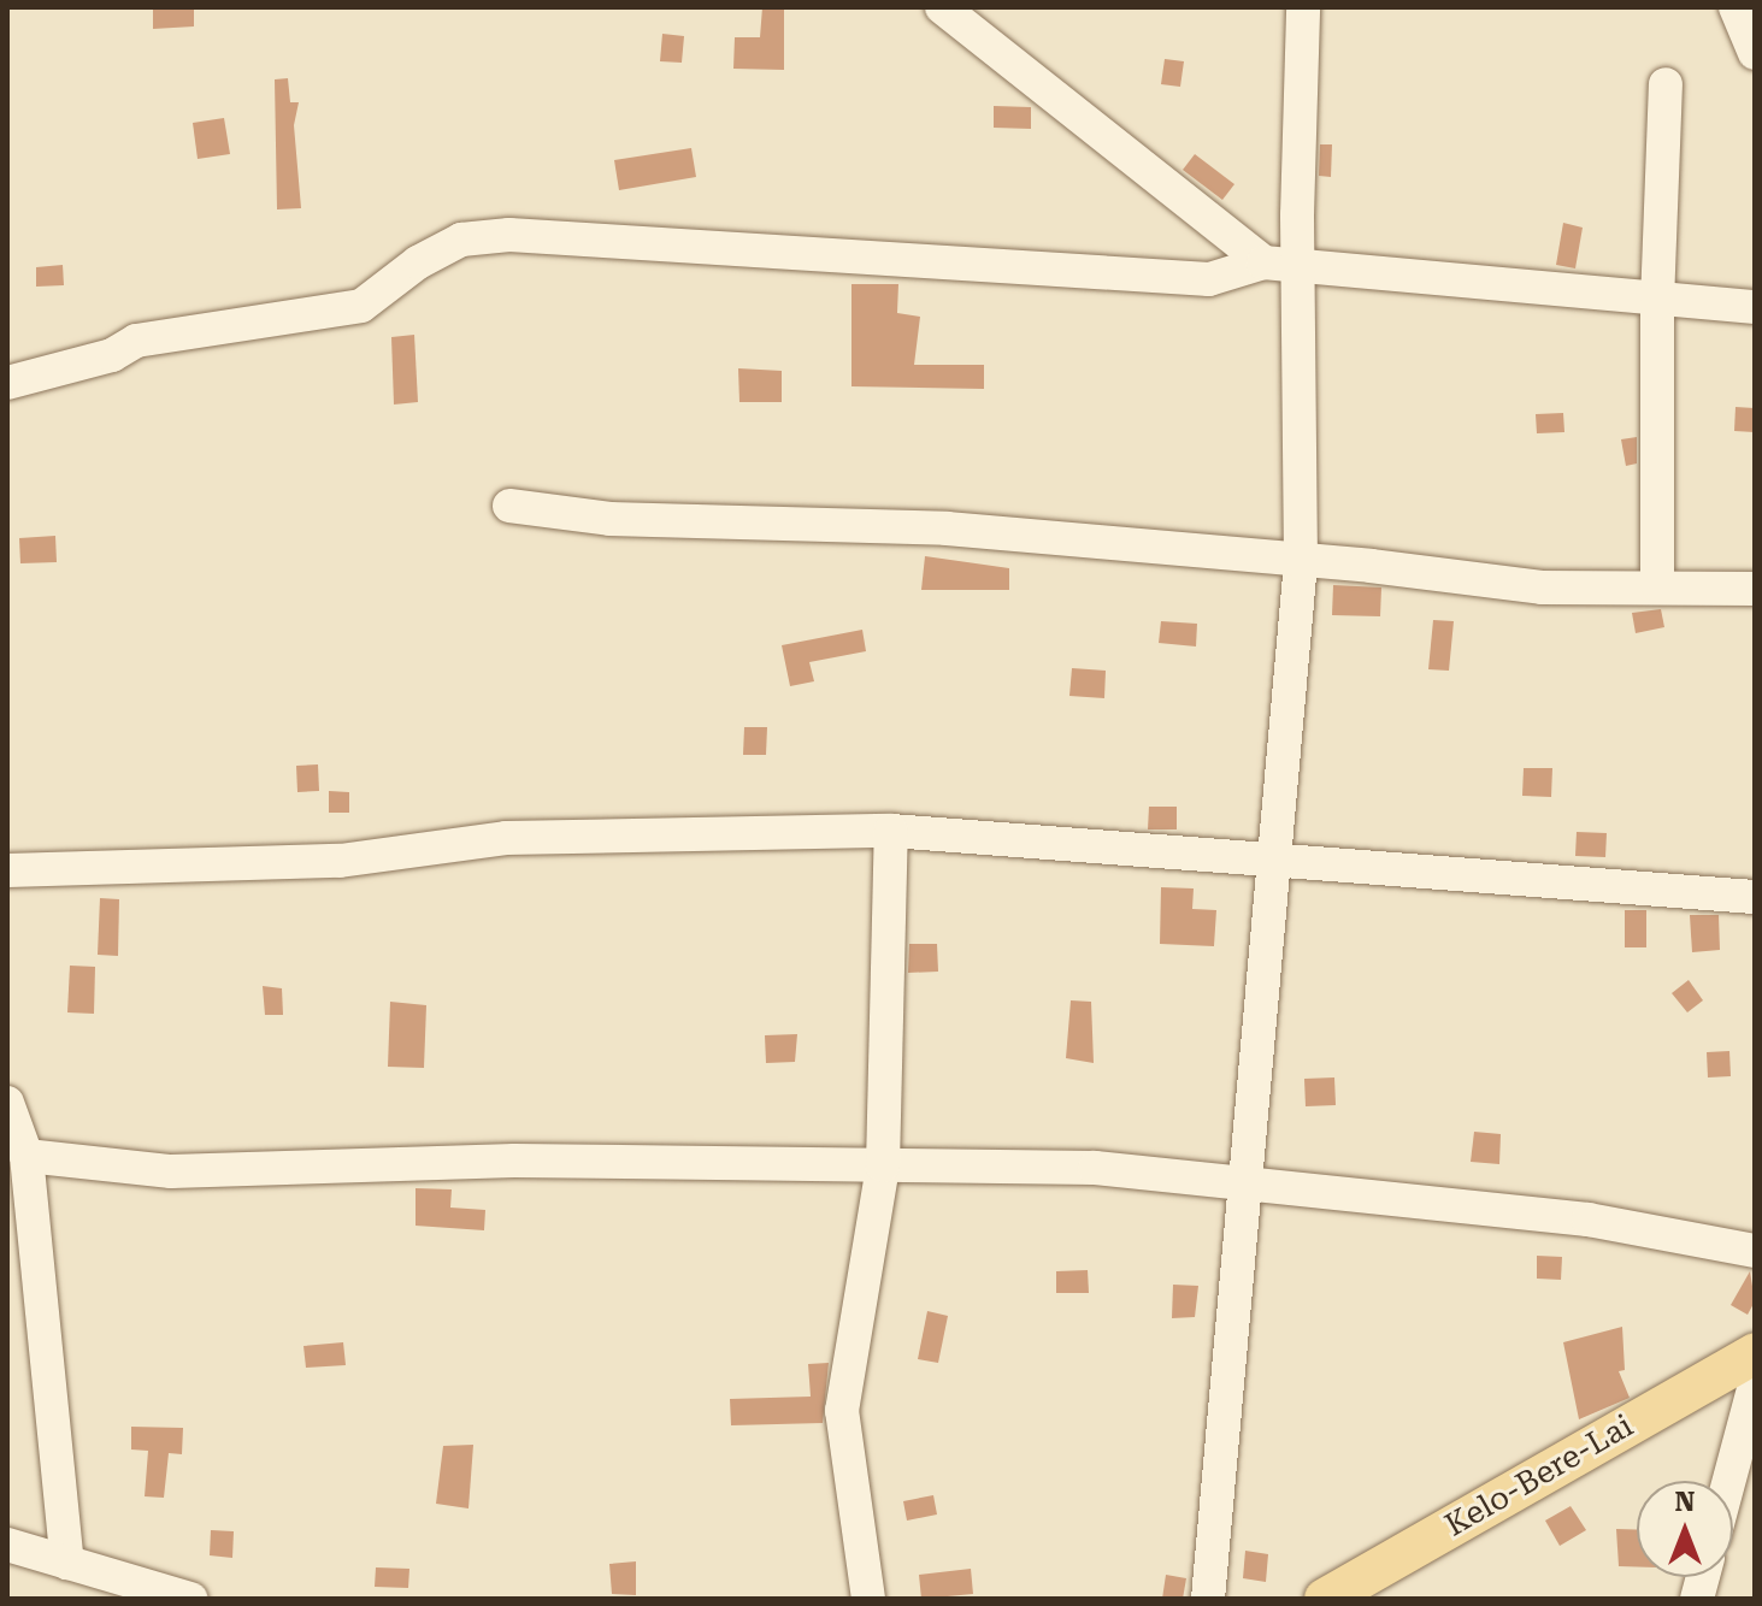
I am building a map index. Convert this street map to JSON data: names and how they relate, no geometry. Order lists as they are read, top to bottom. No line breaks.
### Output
{"streets":{"main road":["Kelo-Bere-Lai"]},"north":"top"}
